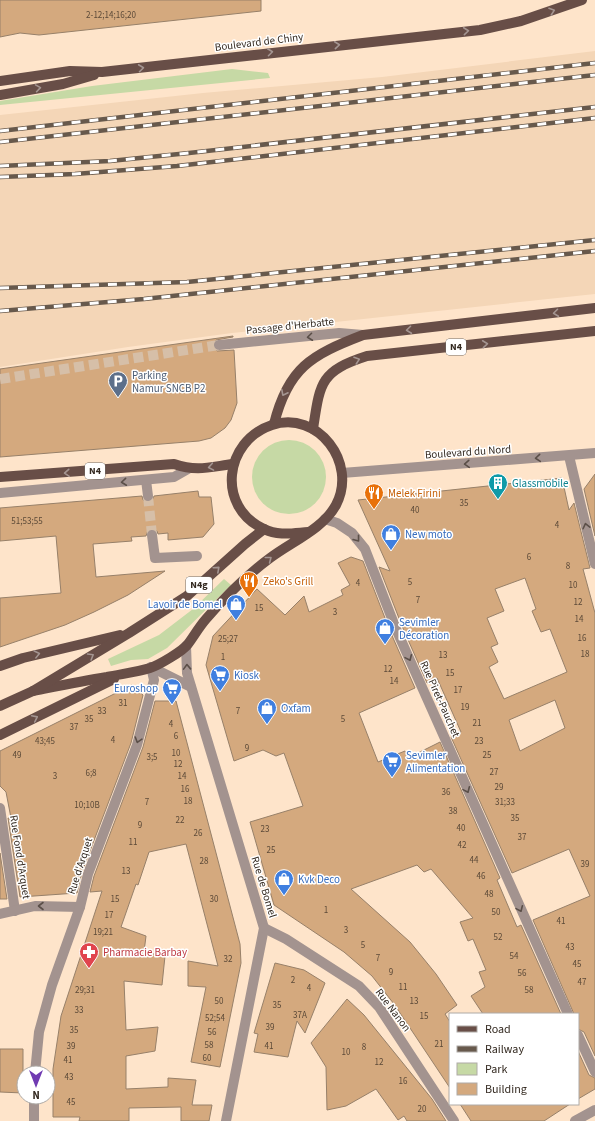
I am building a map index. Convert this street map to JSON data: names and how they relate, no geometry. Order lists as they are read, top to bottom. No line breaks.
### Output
{"streets":{"main road":["Boulevard de Chiny","N4","N4g"],"street":["Passage d'Herbatte","Boulevard du Nord","Rue Piret-Pauchet","Rue Fond d'Arquet","Rue d'Arquet","Rue de Bomel","Rue Nanon"]},"crossings":[["Passage d'Herbatte","N4"],["N4","Boulevard du Nord"],["N4","N4g"],["N4","Rue Piret-Pauchet"],["Boulevard du Nord","N4g"],["Boulevard du Nord","Rue Piret-Pauchet"],["N4g","Rue Piret-Pauchet"],["Rue de Bomel","Rue Nanon"]],"one_way":["Boulevard de Chiny","Passage d'Herbatte","Boulevard du Nord","Rue Piret-Pauchet","Rue d'Arquet"],"places":{"parking":["Parking Namur SNCB P2"],"building":["Glassmobile"],"restaurant":["Melek Firini","Zeko's Grill"],"shop":["New moto","Lavoir de Bomel","Sevimler Décoration","Oxfam","Kvk Deco"],"supermarket":["Kiosk","Euroshop","Sevimler Alimentation"],"pharmacy":["Pharmacie Barbay"]},"house_numbers":["2-12;14;16;20","35","40","51;53;55","4","6","8","5","4","10","7","12","15","3","14","16","25;27","18","13","1","12","15","14","17","31","19","33","7","35","5","21","4","37","6","4","43;45","23","9","10","49","25","3;5","12","27","6;8","3","14","29","16","36","18","7","31;33","10;10B","38","35","22","9","40","23","26","37","11","42","25","44","28","39","13","46","48","15","30","1","50","17","41","3","19;21","52","5","43","54","7","32","45","9","56","2","47","11","4","29;31","58","50","13","35","33","37A","15","52;54","39","35","56","21","58","39","41","8","10","60","41","12","43","16","45","20"],"legend":["Road","Railway","Park","Building"],"north":"bottom"}
